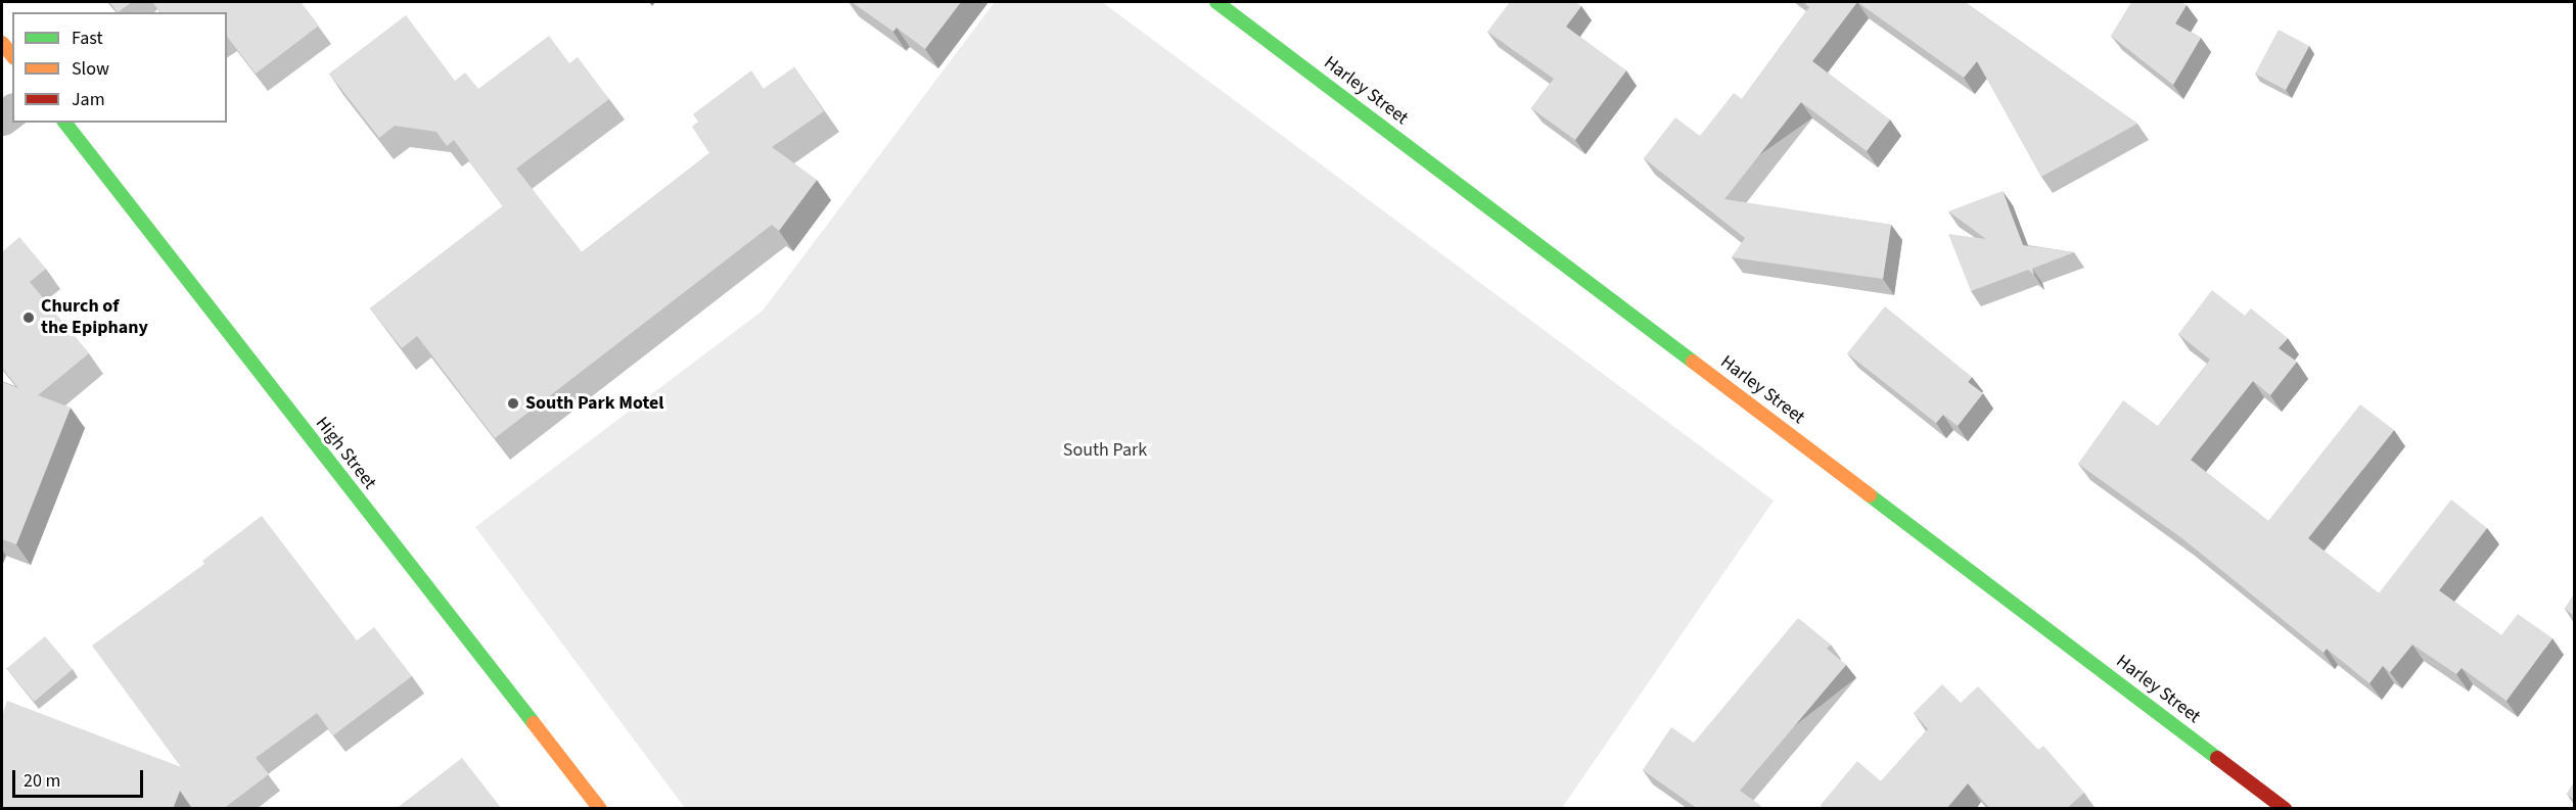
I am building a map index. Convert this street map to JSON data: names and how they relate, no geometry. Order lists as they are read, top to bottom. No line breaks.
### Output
{"streets":{"main road":["Harley Street","High Street"]},"parks":["South Park"],"places":["Church of the Epiphany","South Park Motel"],"legend":["Fast","Slow","Jam"],"scale_bar":"20 m"}
